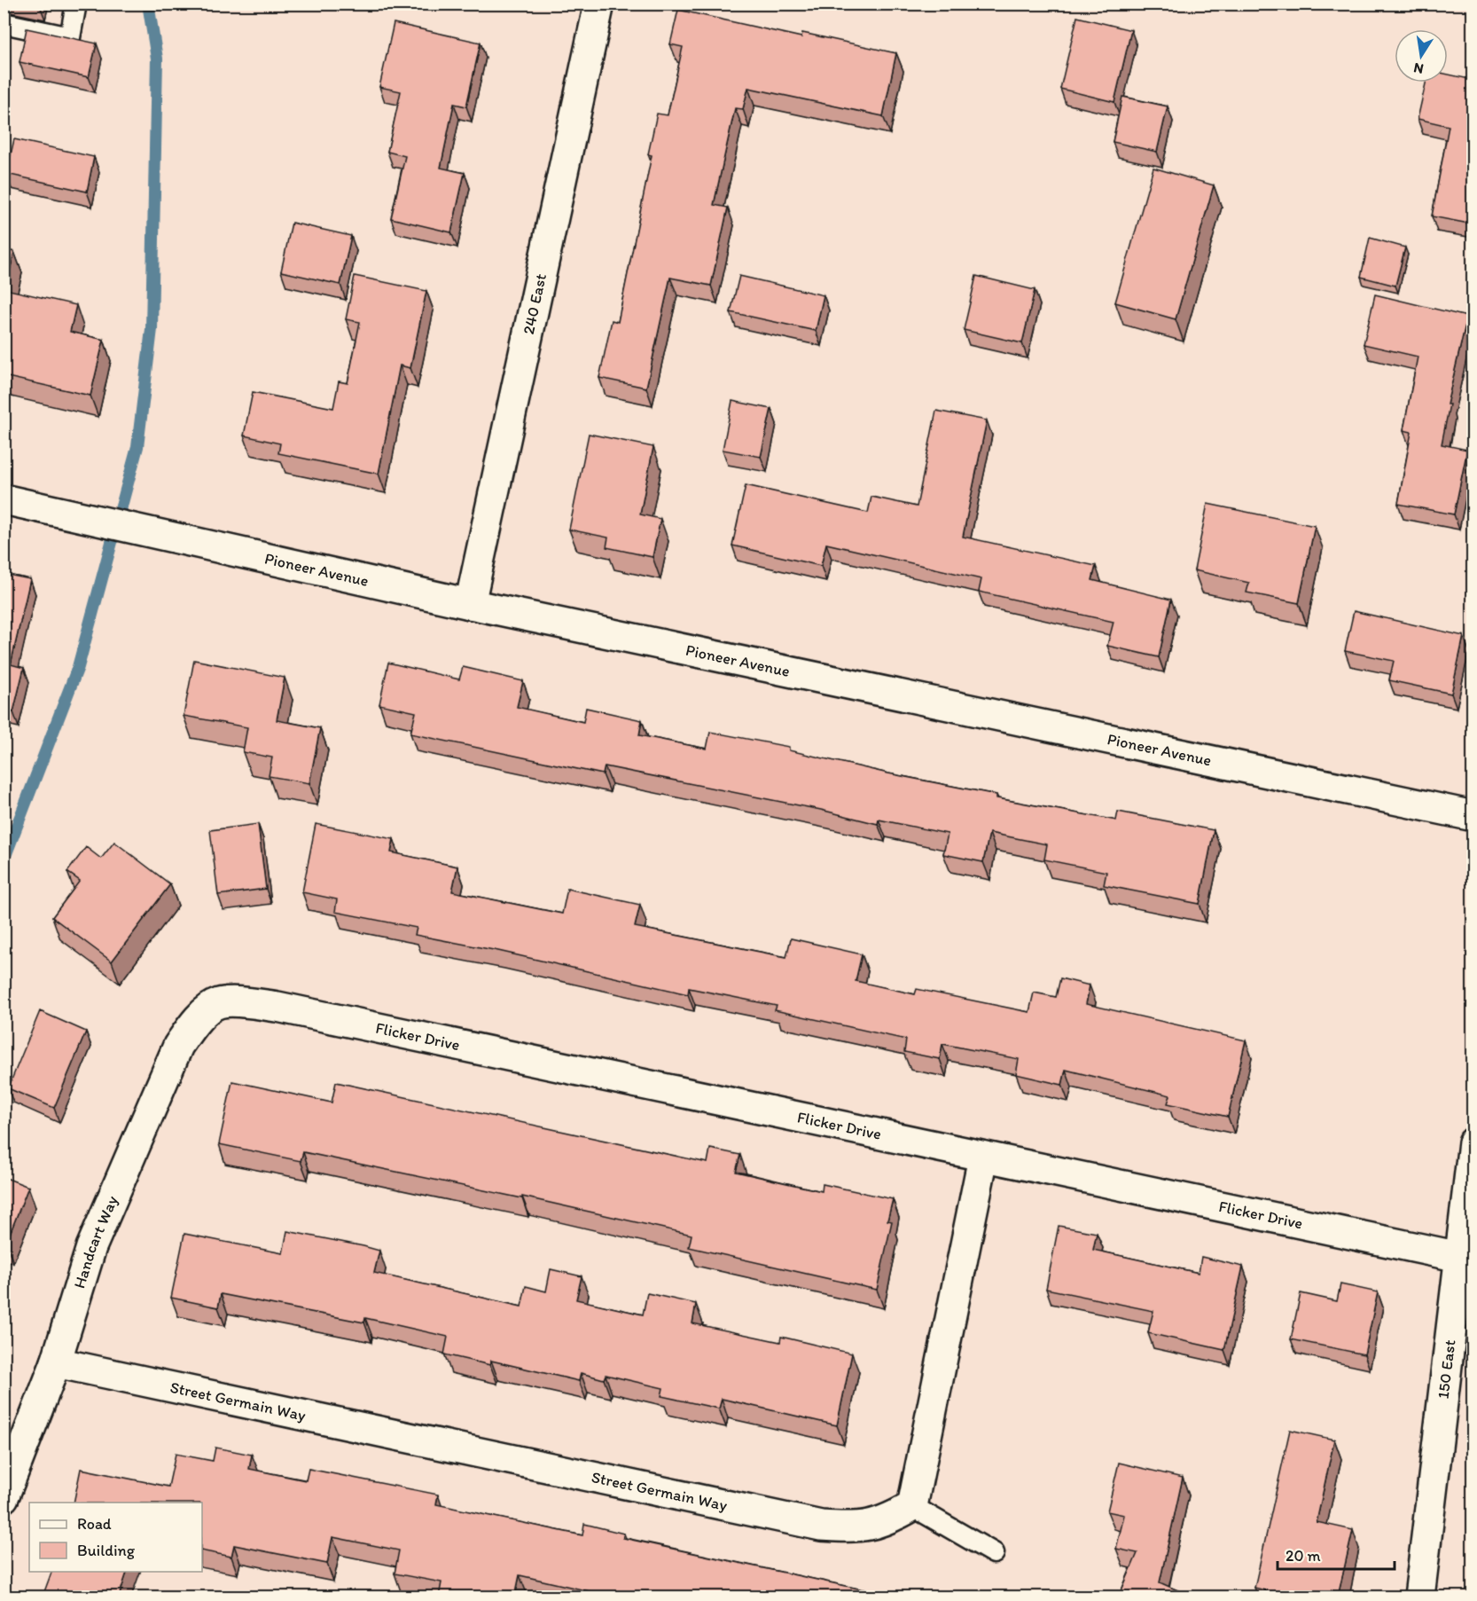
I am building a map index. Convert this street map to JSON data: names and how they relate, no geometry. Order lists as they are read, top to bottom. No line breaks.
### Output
{"streets":{"street":["240 East","Pioneer Avenue","Flicker Drive","Handcart Way","150 East","Street Germain Way"]},"crossings":[["240 East","Pioneer Avenue"],["Flicker Drive","Handcart Way"],["Flicker Drive","150 East"],["Handcart Way","Street Germain Way"]],"legend":["Road","Building"],"scale_bar":"20 m","north":"bottom"}
